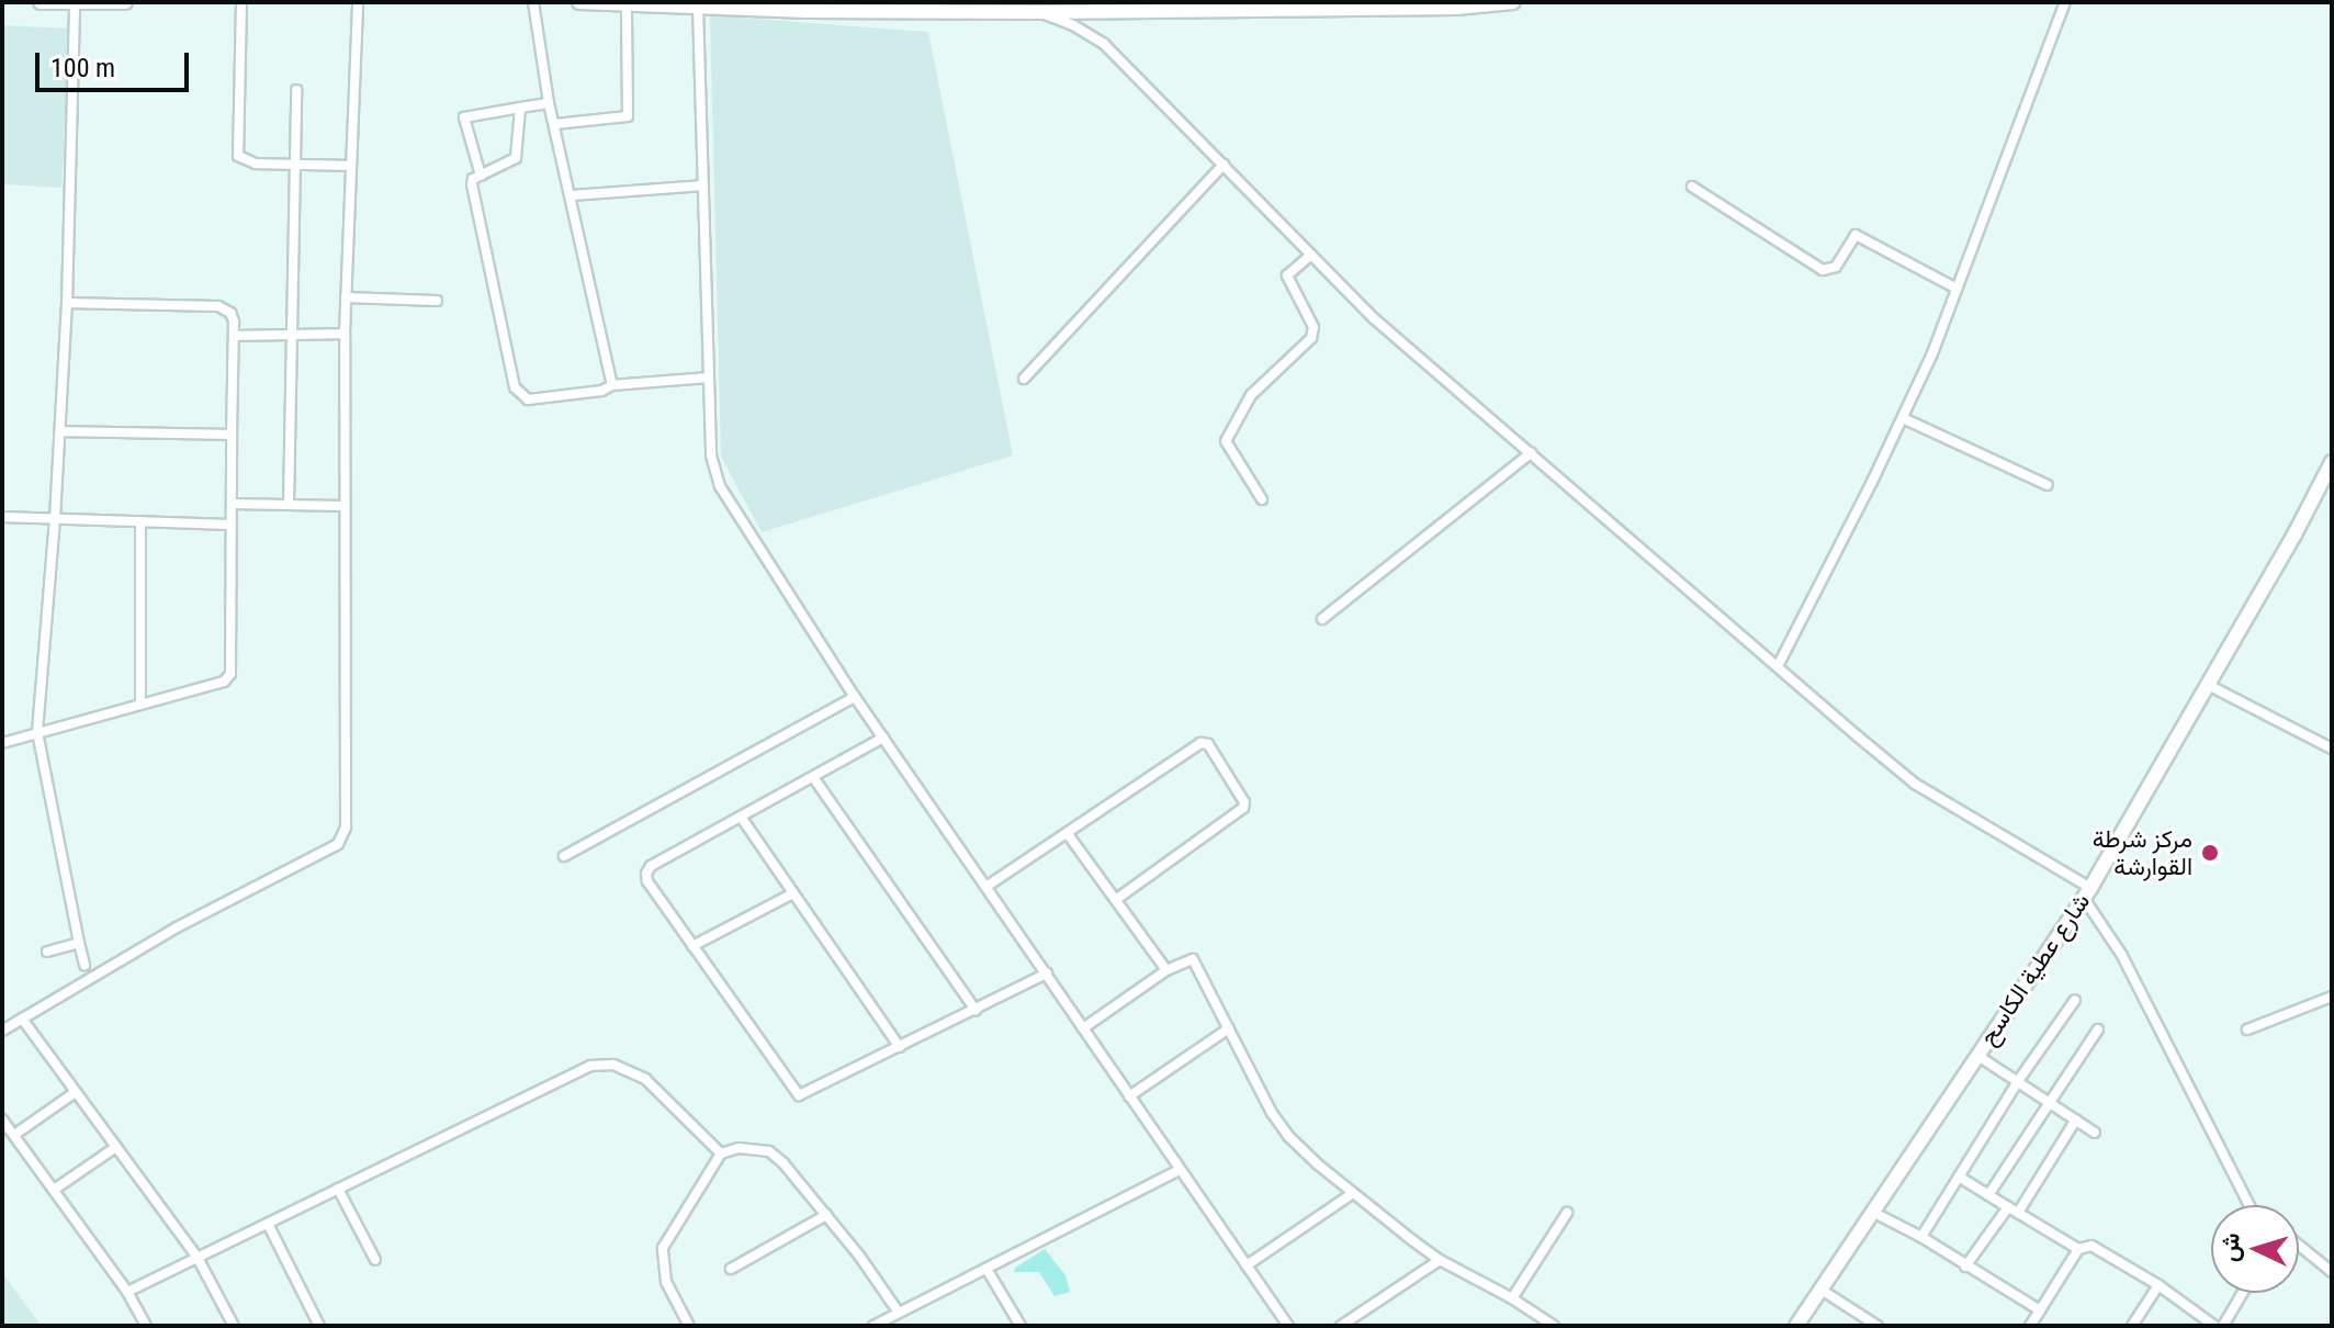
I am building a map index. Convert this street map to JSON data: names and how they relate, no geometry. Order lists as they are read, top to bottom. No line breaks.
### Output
{"streets":{"main road":["شارع عطية الكاسح"]},"places":["مركز شرطة القوارشة"],"scale_bar":"100 m","north":"left"}
